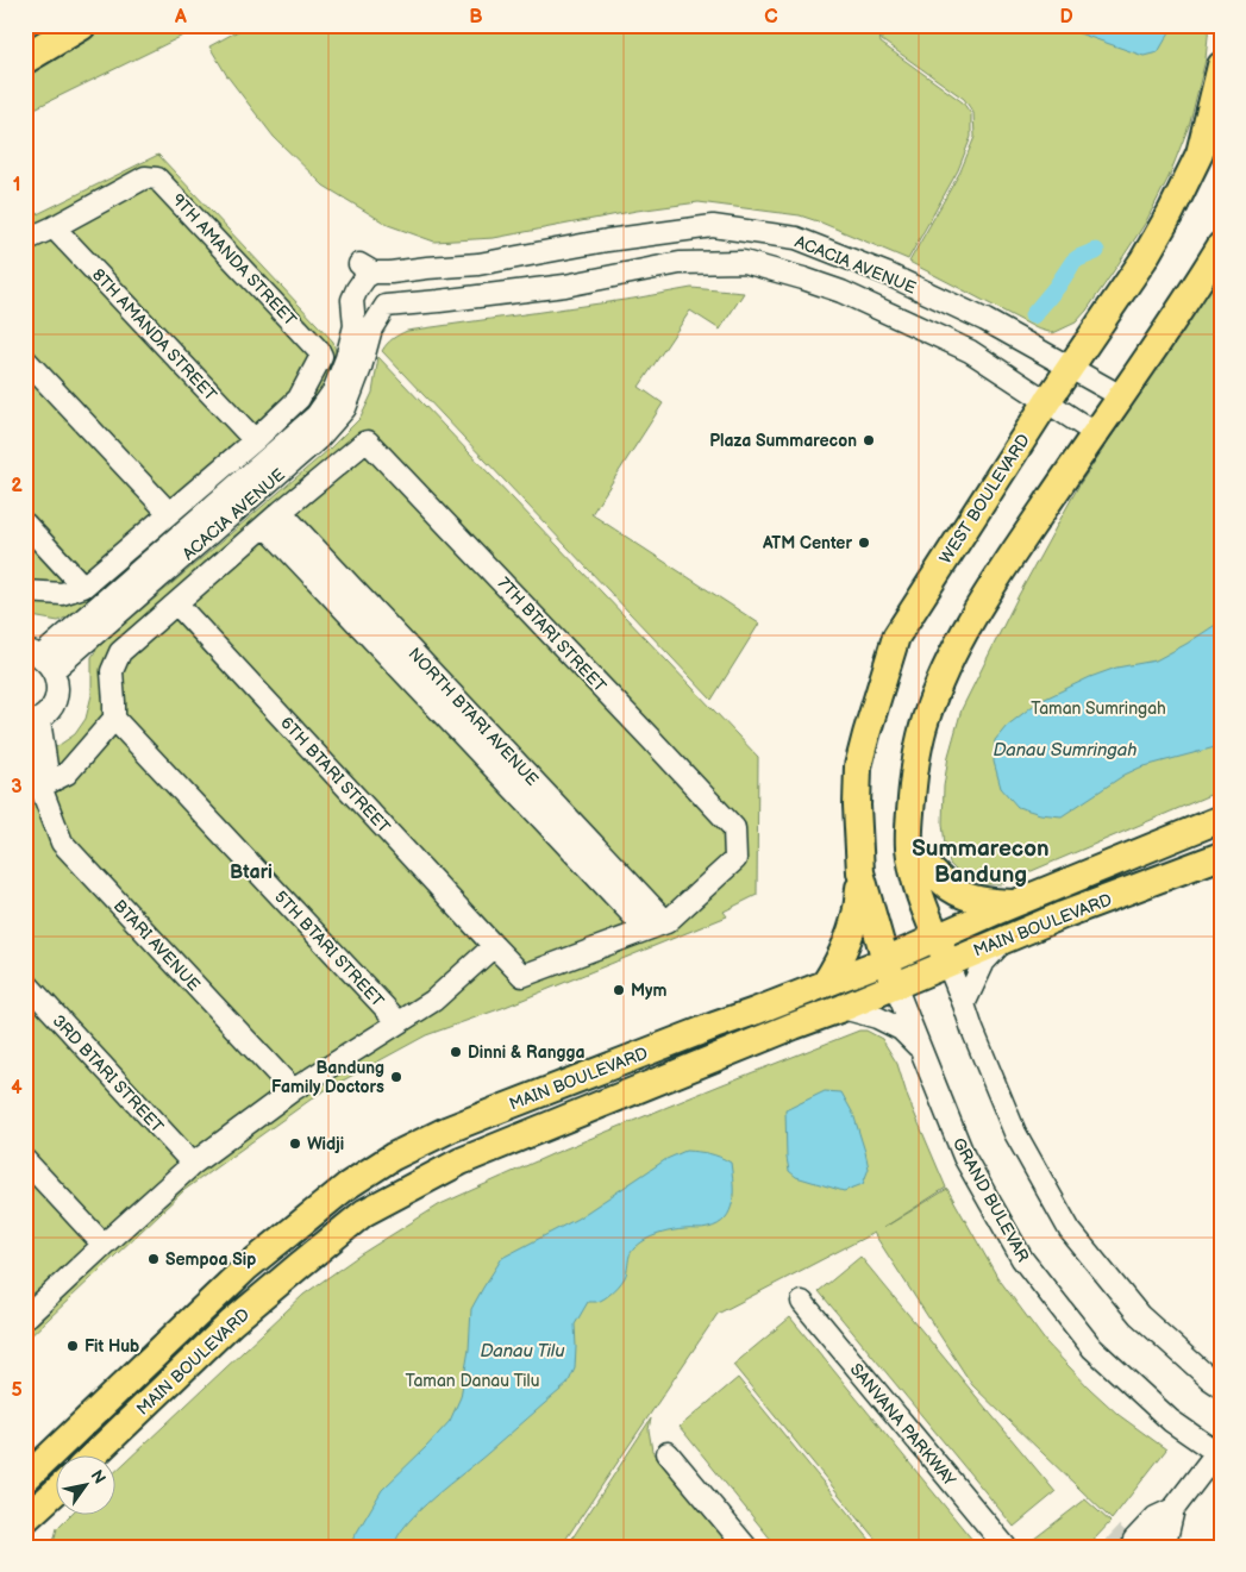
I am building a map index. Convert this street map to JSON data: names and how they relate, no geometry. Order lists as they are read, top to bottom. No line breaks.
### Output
{"streets":{"main road":["WEST BOULEVARD","MAIN BOULEVARD"],"street":["9TH AMANDA STREET","ACACIA AVENUE","8TH AMANDA STREET","7TH BTARI STREET","NORTH BTARI AVENUE","6TH BTARI STREET","BTARI AVENUE","5TH BTARI STREET","3RD BTARI STREET","GRAND BULEVAR","SANVANA PARKWAY"]},"crossings":[["9TH AMANDA STREET","8TH AMANDA STREET"],["ACACIA AVENUE","WEST BOULEVARD"],["WEST BOULEVARD","MAIN BOULEVARD"],["WEST BOULEVARD","GRAND BULEVAR"],["7TH BTARI STREET","NORTH BTARI AVENUE"],["NORTH BTARI AVENUE","6TH BTARI STREET"],["MAIN BOULEVARD","GRAND BULEVAR"]],"districts":["Summarecon Bandung","Btari"],"water":["Danau Sumringah","Danau Tilu"],"parks":["Taman Sumringah","Taman Danau Tilu"],"places":["Plaza Summarecon","ATM Center","Mym","Dinni & Rangga","Bandung Family Doctors","Widji","Sempoa Sip","Fit Hub"],"north":"top right","grid":{"columns":["A","B","C","D"],"rows":["1","2","3","4","5"]}}
